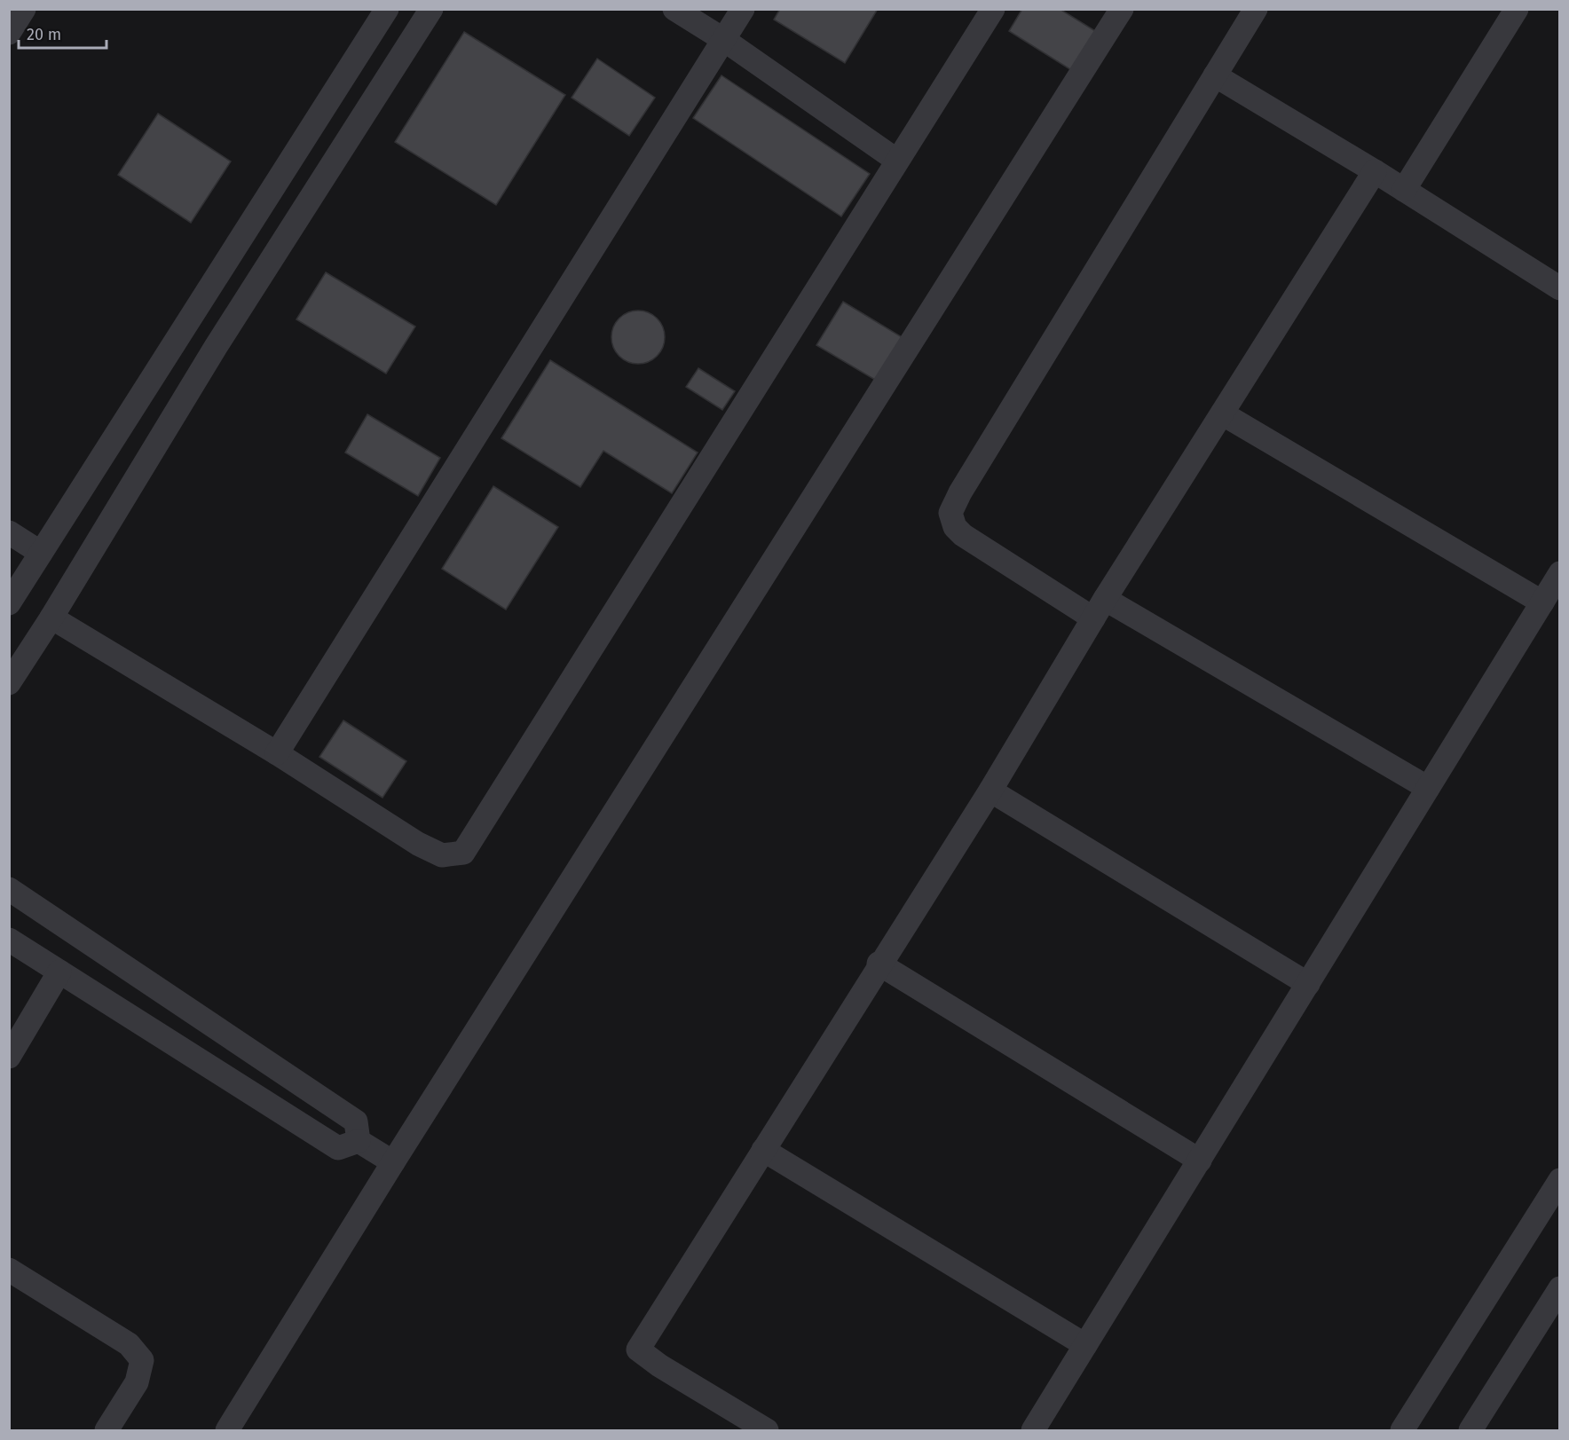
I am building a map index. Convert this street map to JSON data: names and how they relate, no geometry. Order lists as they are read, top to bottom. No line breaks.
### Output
{"scale_bar":"20 m"}
